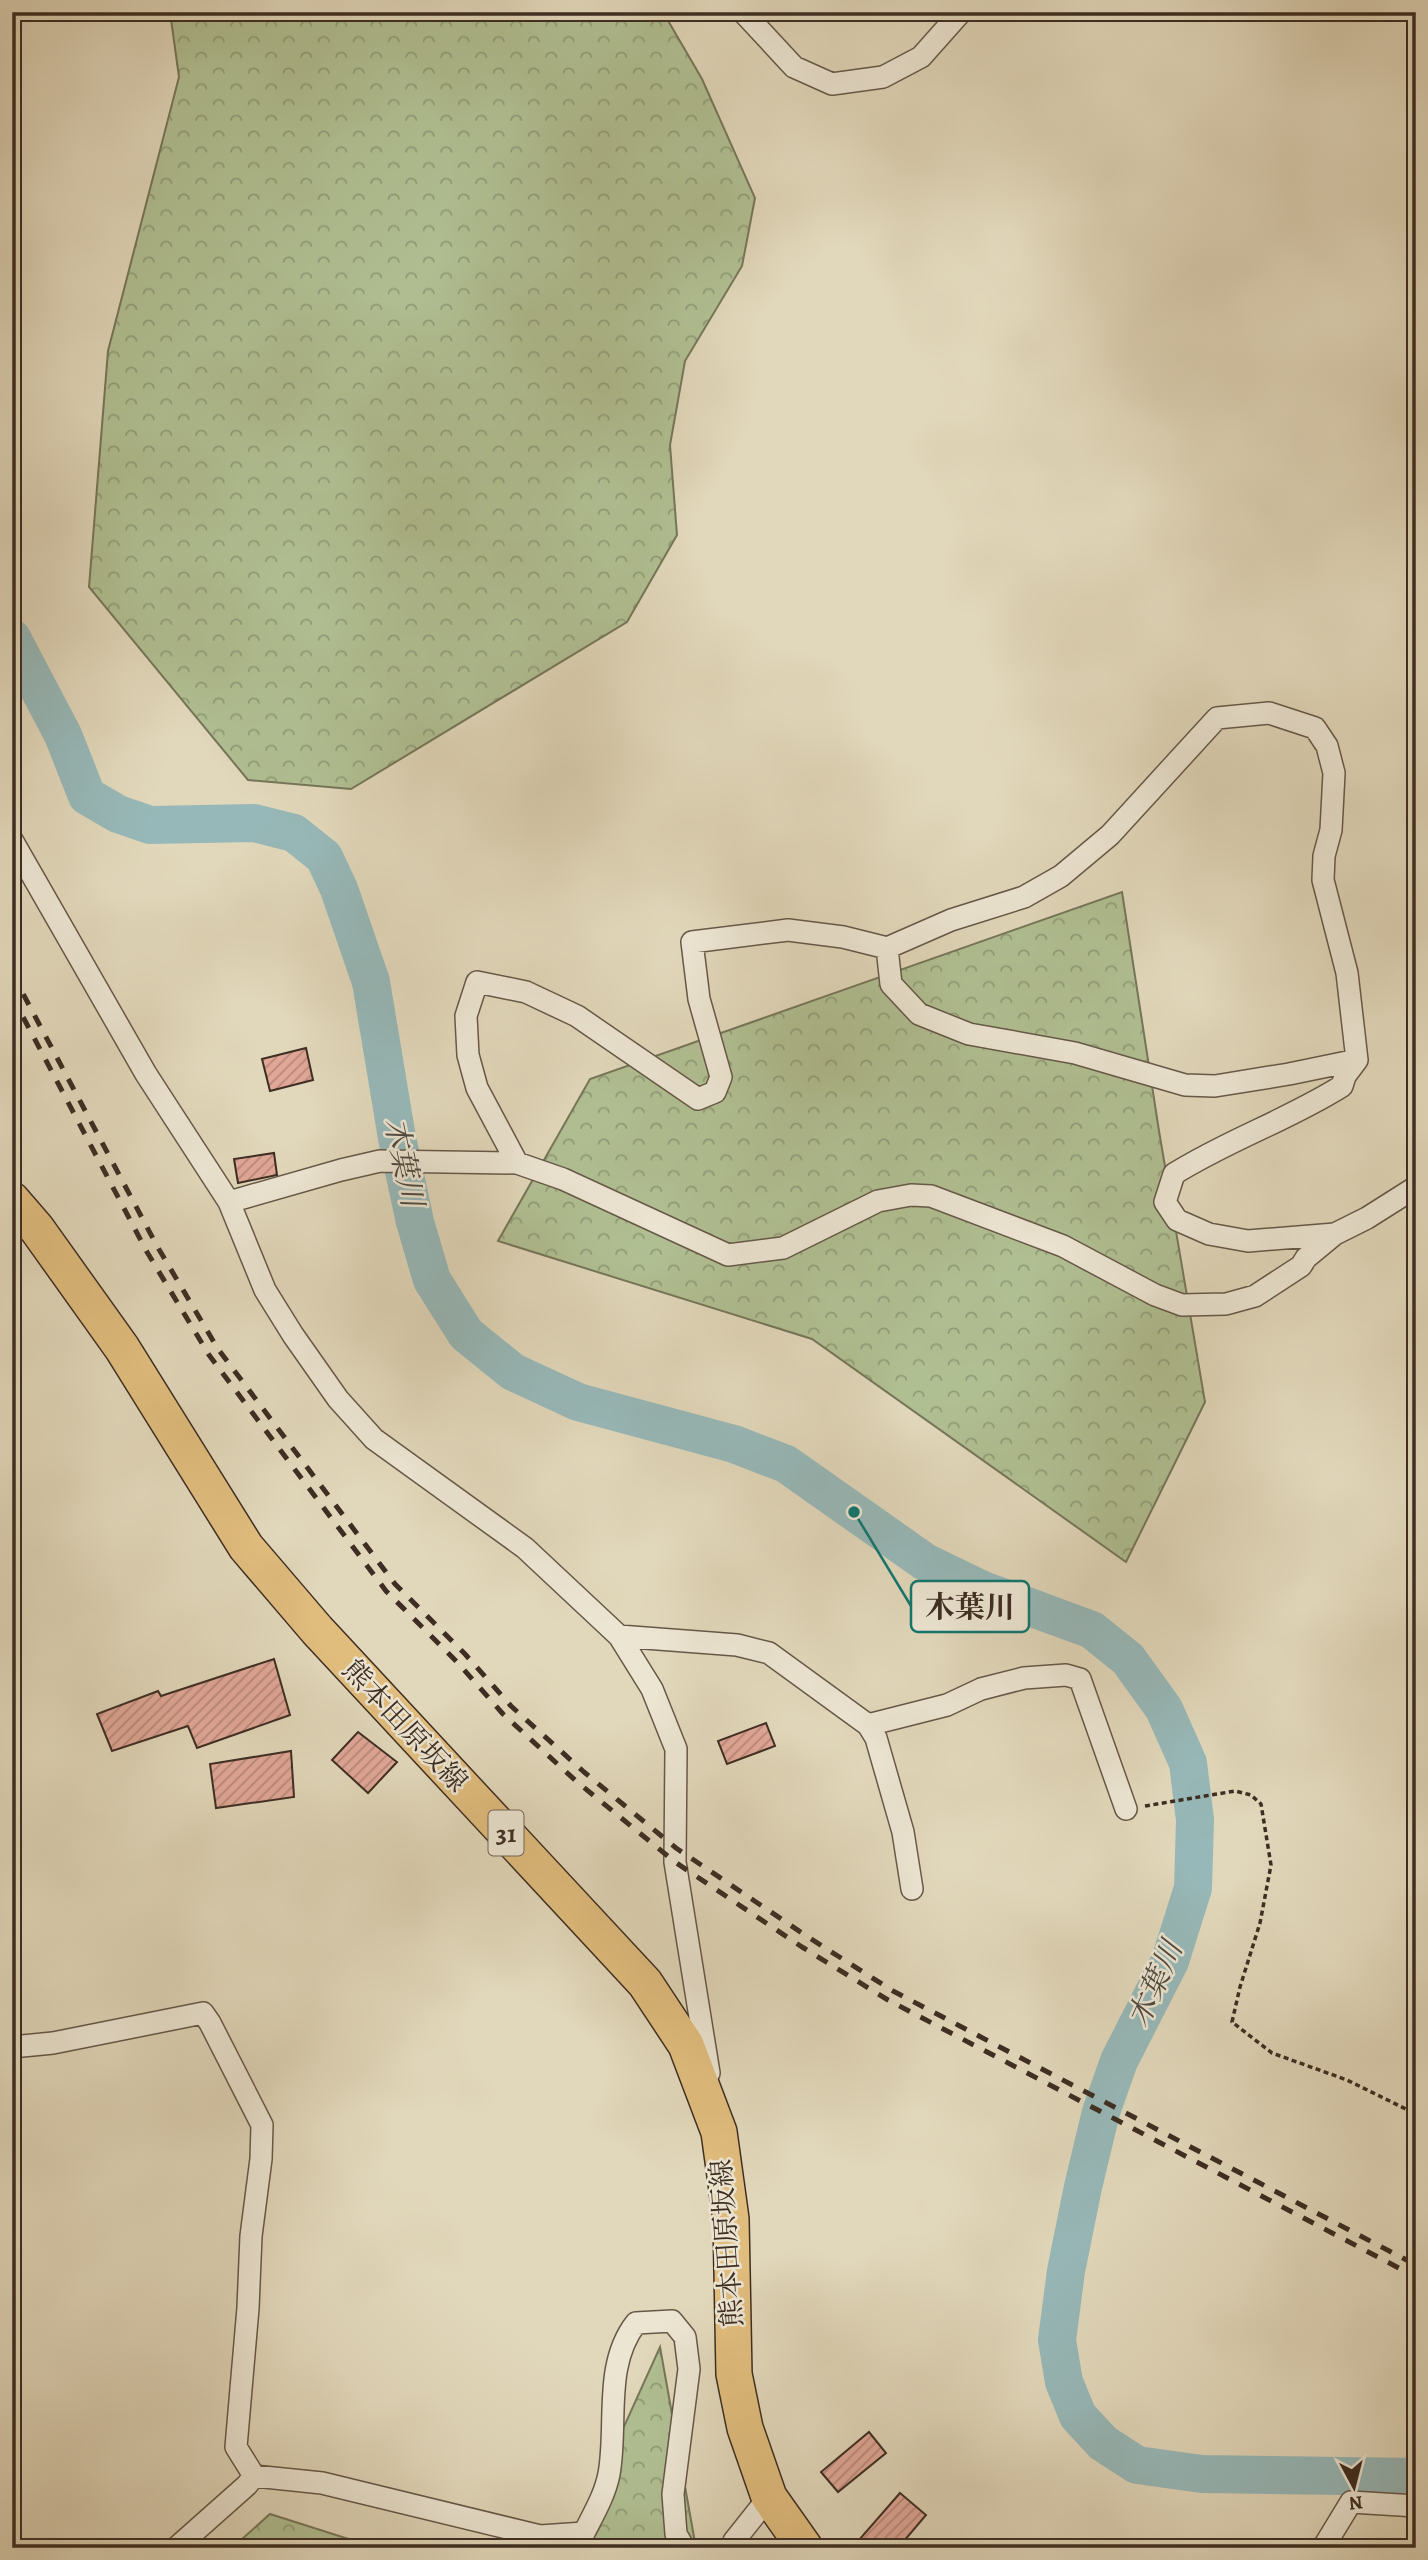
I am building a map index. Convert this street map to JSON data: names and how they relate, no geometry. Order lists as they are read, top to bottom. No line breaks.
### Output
{"streets":{"main road":["熊本田原坂線","31"]},"water":["木葉川"],"places":["木葉川"],"north":"bottom"}
